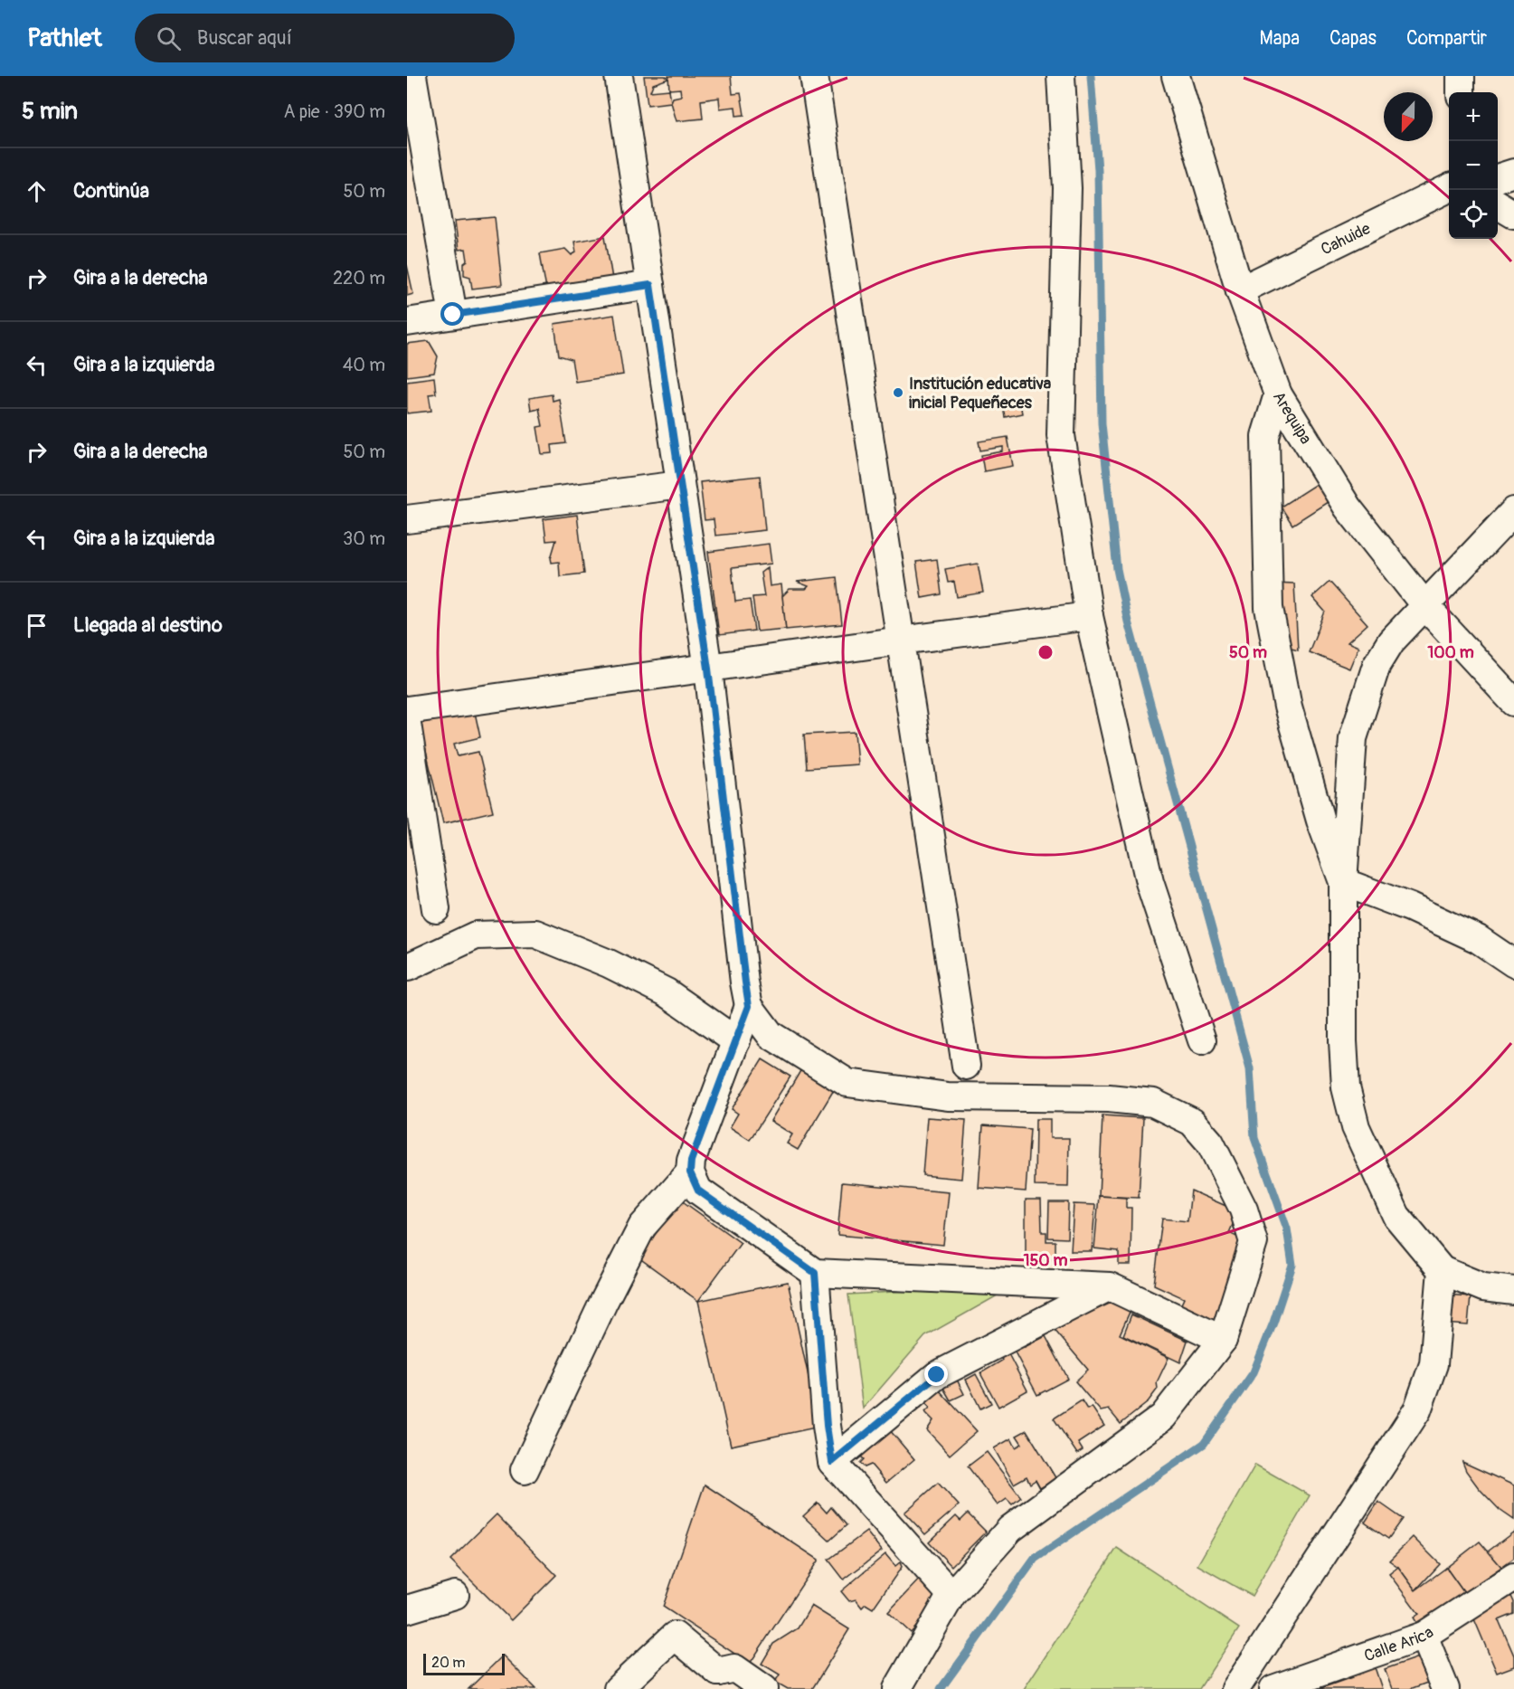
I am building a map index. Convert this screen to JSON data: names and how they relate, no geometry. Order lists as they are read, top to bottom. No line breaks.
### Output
{"streets":{"street":["Cahuide","Arequipa","Calle Arica"]},"crossings":[["Cahuide","Arequipa"]],"places":["Institución educativa inicial Pequeñeces"],"scale_bar":"20 m","north":"bottom","page":{"header":"Pathlet","search":"Buscar aquí","nav":["Mapa","Capas","Compartir"],"heading":["5 min","A pie · 390 m"],"map_buttons":["+","−"],"list":[["Continúa","50 m"],["Gira a la derecha","220 m"],["Gira a la izquierda","40 m"],["Gira a la derecha","50 m"],["Gira a la izquierda","30 m"],"Llegada al destino"],"scale":"20 m"},"rings":["50 m","100 m","150 m"]}
